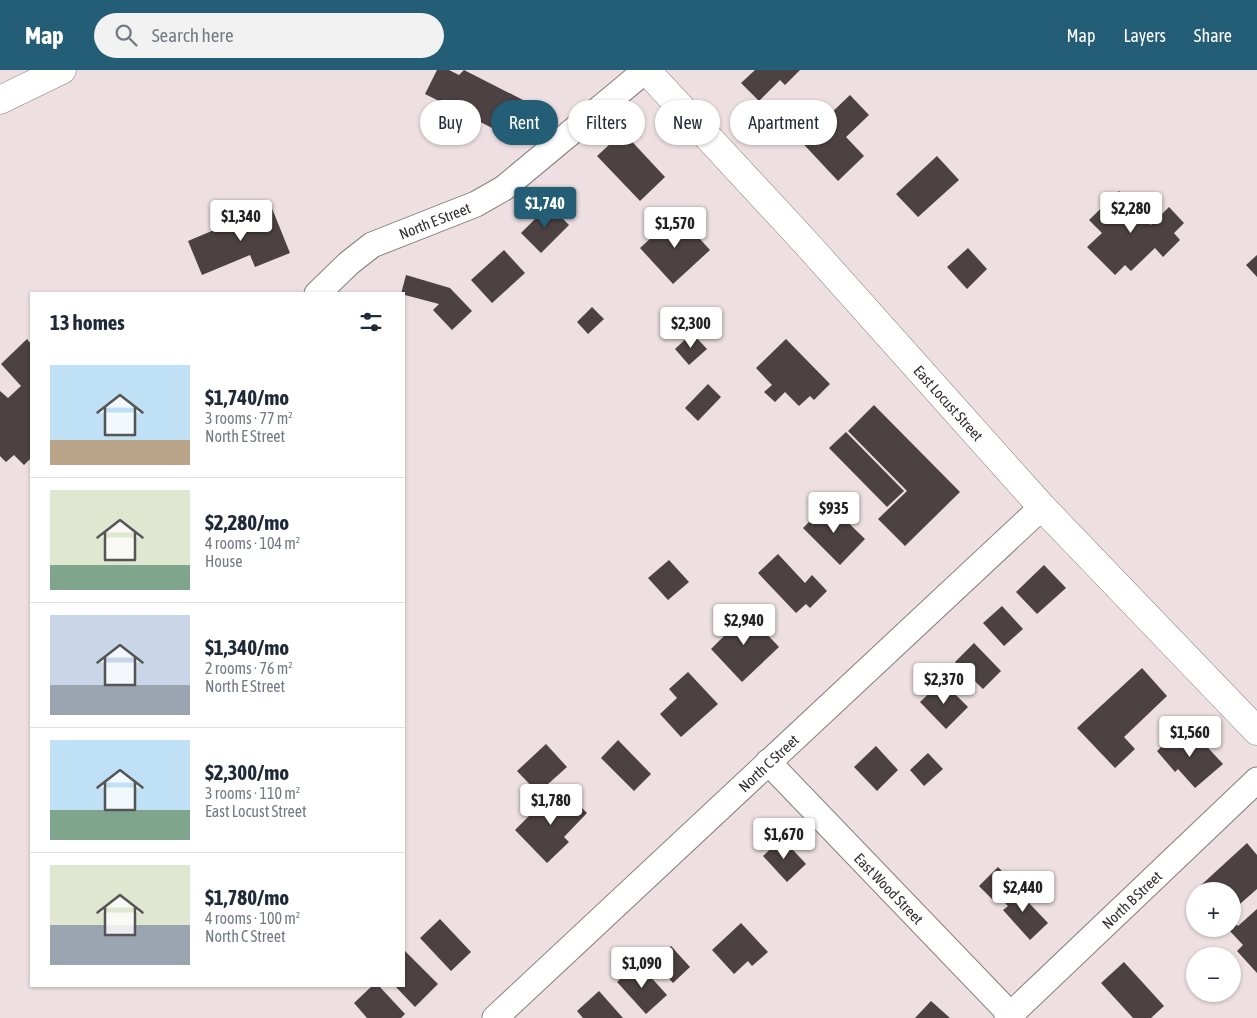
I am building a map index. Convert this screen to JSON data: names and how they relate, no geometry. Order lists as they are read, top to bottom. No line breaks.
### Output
{"streets":{"main road":["East Locust Street"],"street":["North E Street","North C Street","East Wood Street","North B Street"]},"crossings":[["North E Street","East Locust Street"],["East Locust Street","North C Street"],["North C Street","East Wood Street"],["East Wood Street","North B Street"]],"page":{"header":"Map","search":"Search here","nav":["Map","Layers","Share"],"chip":["Buy","Rent","Filters","New","Apartment"],"price":["$1,740","$2,280","$1,340","$1,570","$2,300","$935","$2,940","$2,370","$1,560","$1,780","$1,670","$2,440","$1,090"],"heading":"13 homes","list":[{"name":"$1,740/mo","note":"3 rooms · 77 m² · North E Street"},{"name":"$2,280/mo","note":"4 rooms · 104 m² · House"},{"name":"$1,340/mo","note":"2 rooms · 76 m² · North E Street"},{"name":"$2,300/mo","note":"3 rooms · 110 m² · East Locust Street"},{"name":"$1,780/mo","note":"4 rooms · 100 m² · North C Street"}],"map_buttons":["+","−"]}}
